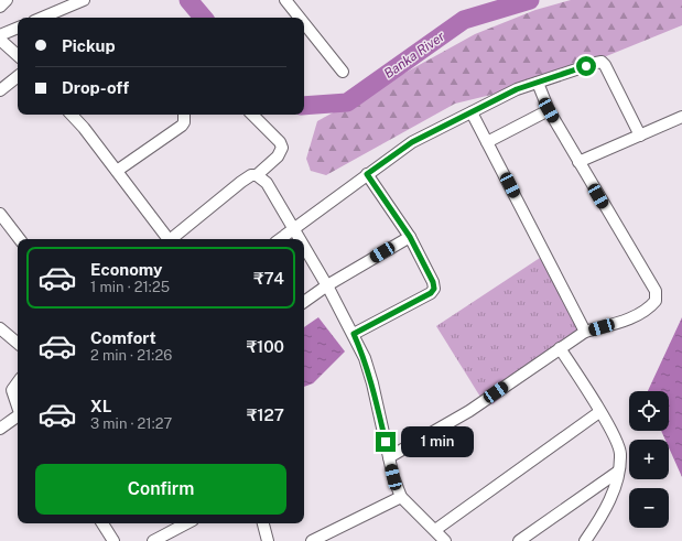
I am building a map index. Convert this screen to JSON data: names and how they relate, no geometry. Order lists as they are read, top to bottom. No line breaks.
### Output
{"water":["Banka River"],"page":{"banner":["Pickup","Drop-off"],"list":[{"name":"Economy","note":"1 min · 21:25","value":"₹74"},{"name":"Comfort","note":"2 min · 21:26","value":"₹100"},{"name":"XL","note":"3 min · 21:27","value":"₹127"}],"map_buttons":["+","−"],"bubble":"1 min","buttons":"Confirm"}}
